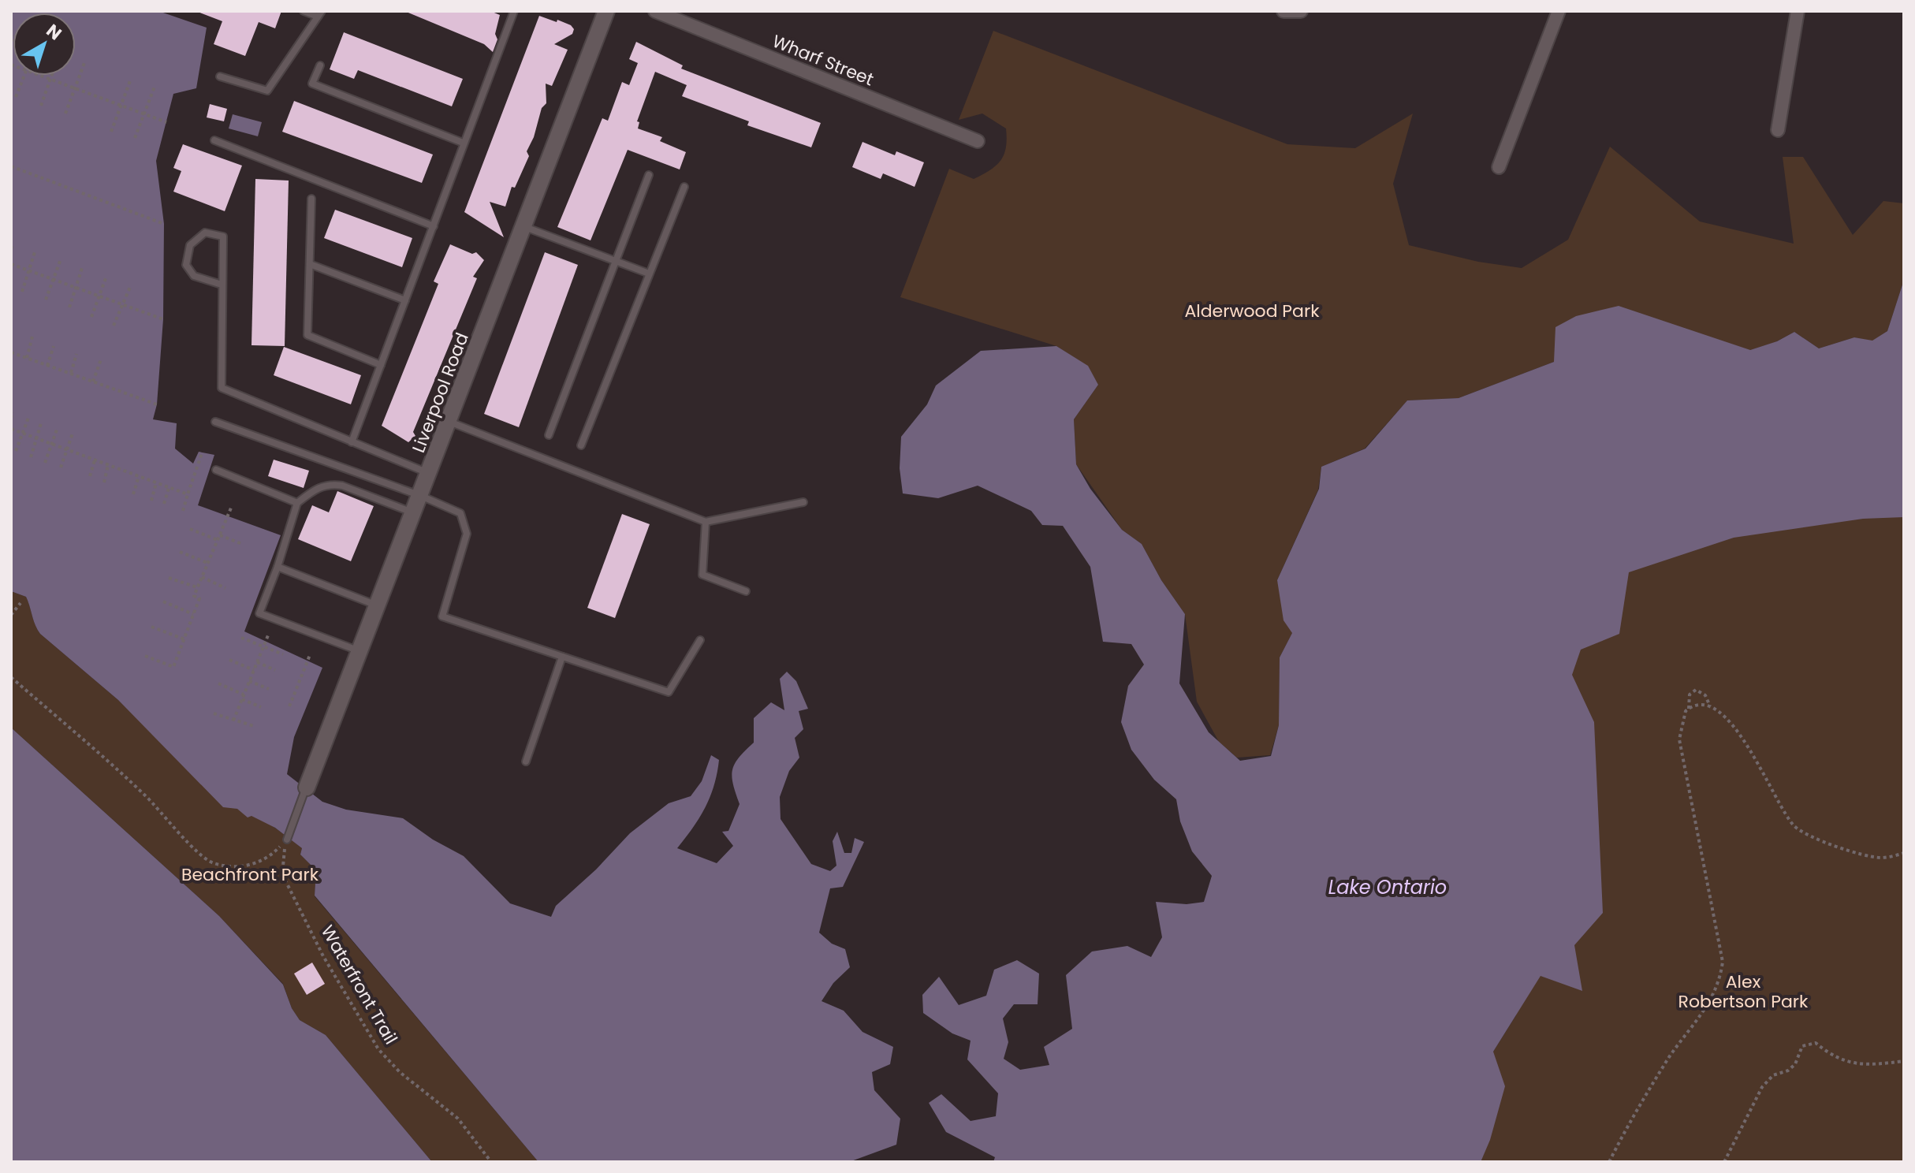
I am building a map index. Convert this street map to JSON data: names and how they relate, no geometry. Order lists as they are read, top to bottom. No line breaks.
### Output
{"streets":{"street":["Wharf Street","Liverpool Road"],"path":["Waterfront Trail"]},"water":["Lake Ontario"],"parks":["Alderwood Park","Beachfront Park","Alex Robertson Park"],"north":"top right"}
